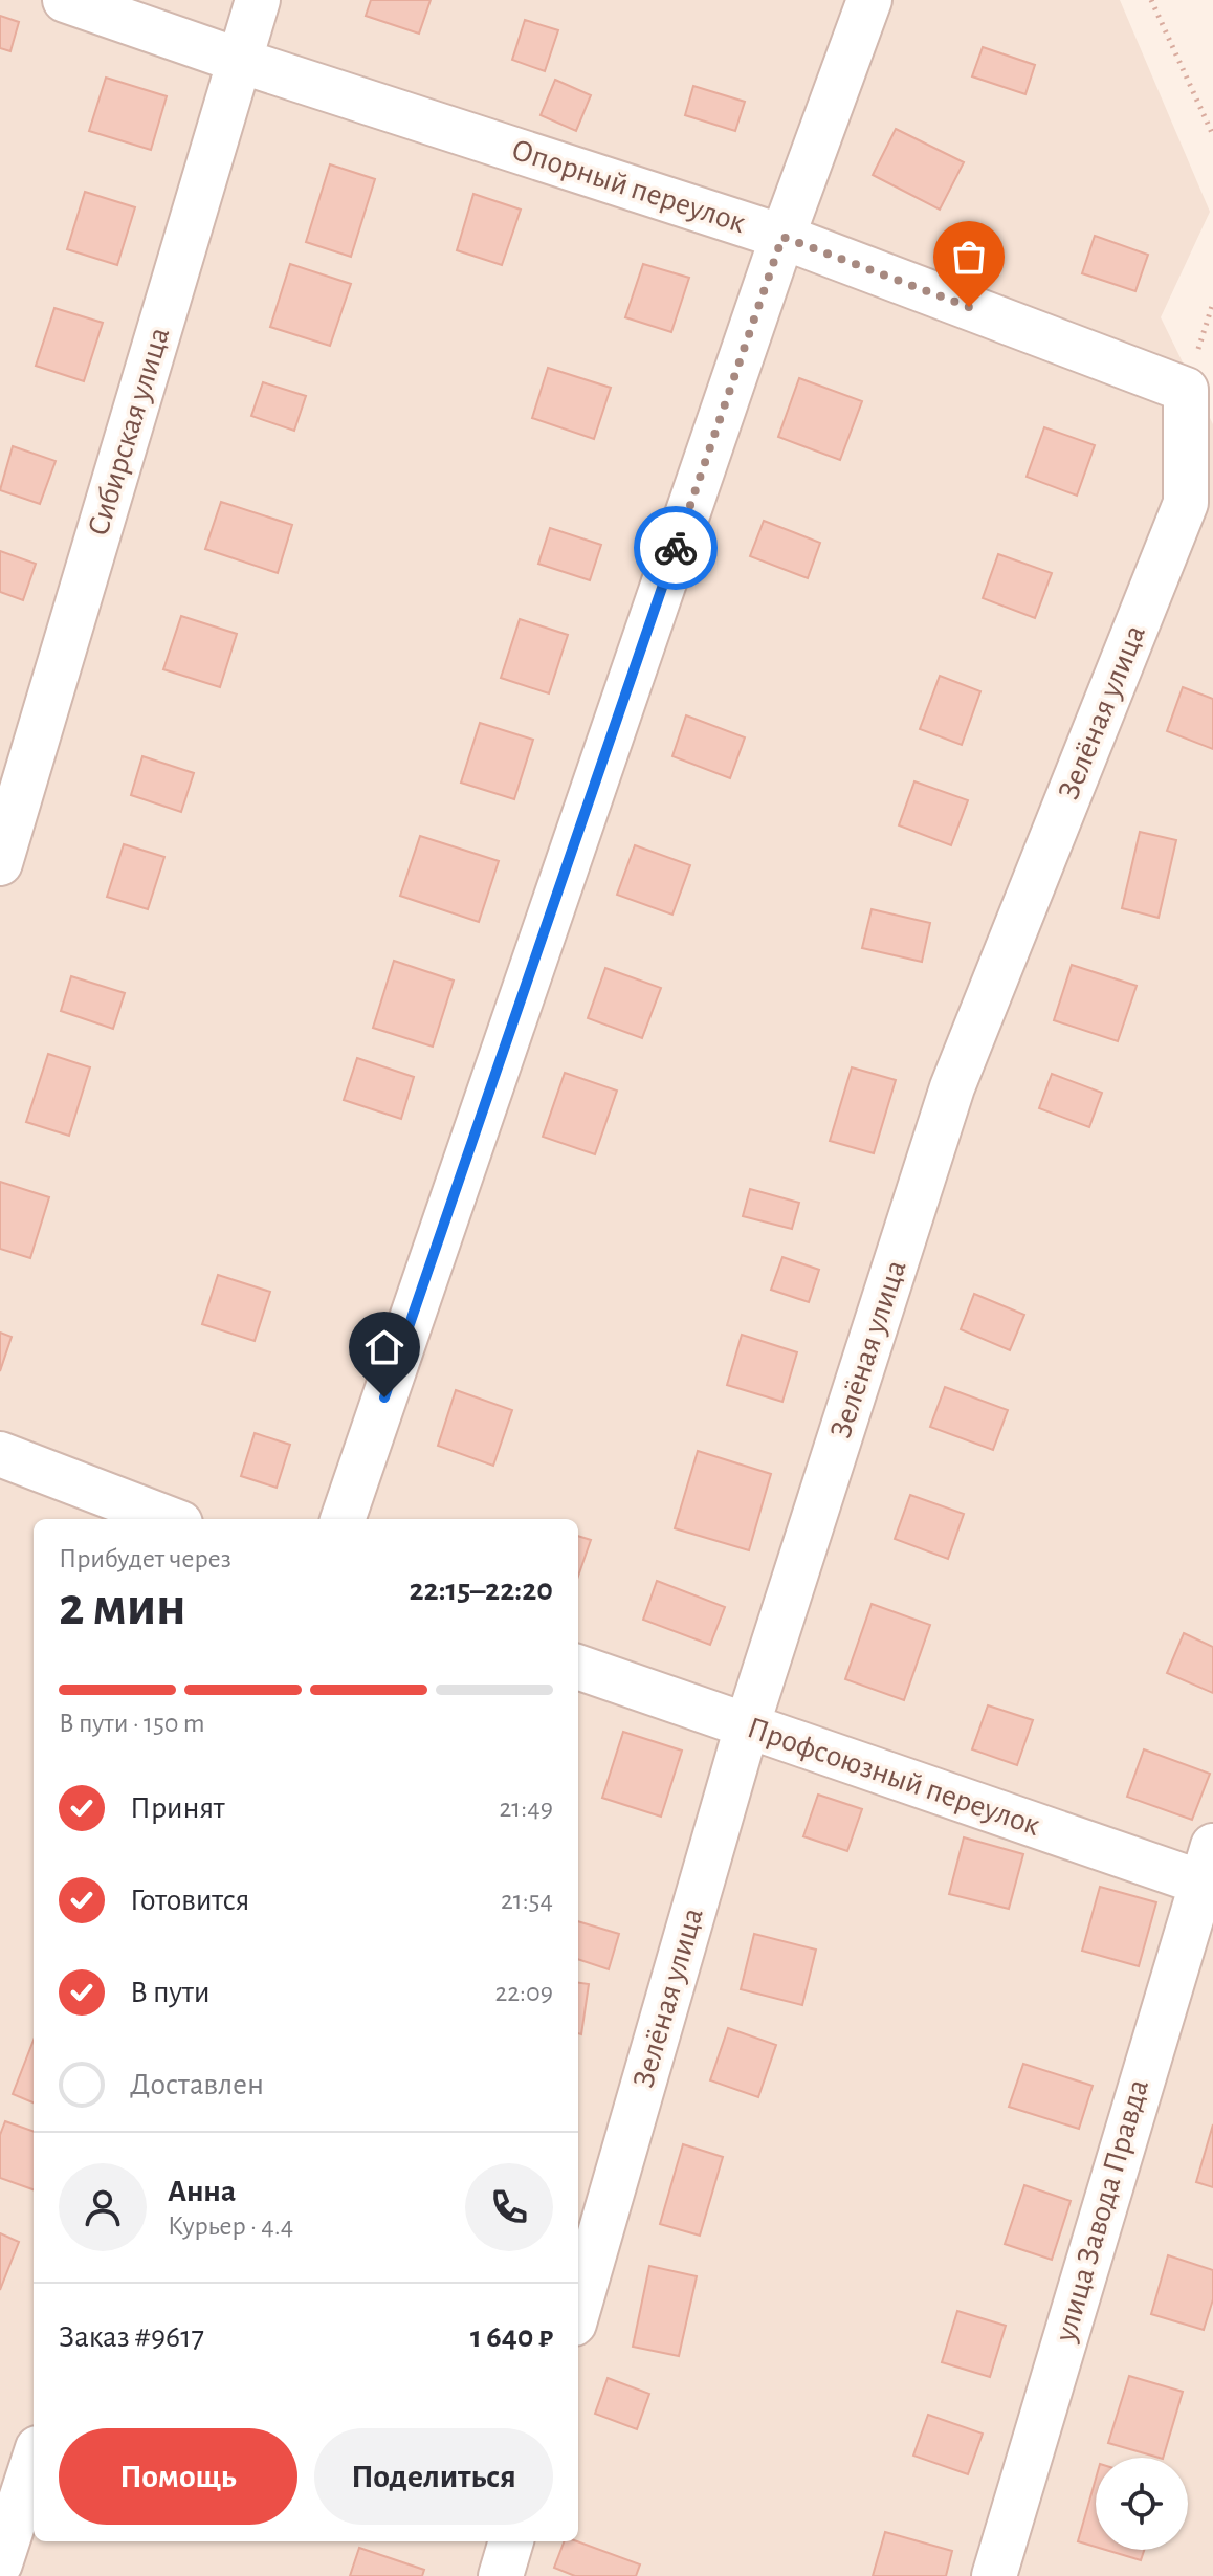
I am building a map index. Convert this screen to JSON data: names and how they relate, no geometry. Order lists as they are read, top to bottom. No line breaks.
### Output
{"streets":{"street":["Опорный переулок","Сибирская улица","Зелёная улица","Профсоюзный переулок","улица Завода Правда"]},"crossings":[["Опорный переулок","Сибирская улица"],["Опорный переулок","Зелёная улица"],["Зелёная улица","Профсоюзный переулок"],["Профсоюзный переулок","улица Завода Правда"]],"page":{"heading":["2 мин","Прибудет через","22:15–22:20"],"panel":["Анна","Курьер · 4.4","Заказ #9617","1 640 ₽"],"bar":"В пути · 150 m","list":[["Принят","21:49"],["Готовится","21:54"],["В пути","22:09"],"Доставлен"],"buttons":["Помощь","Поделиться"]}}
